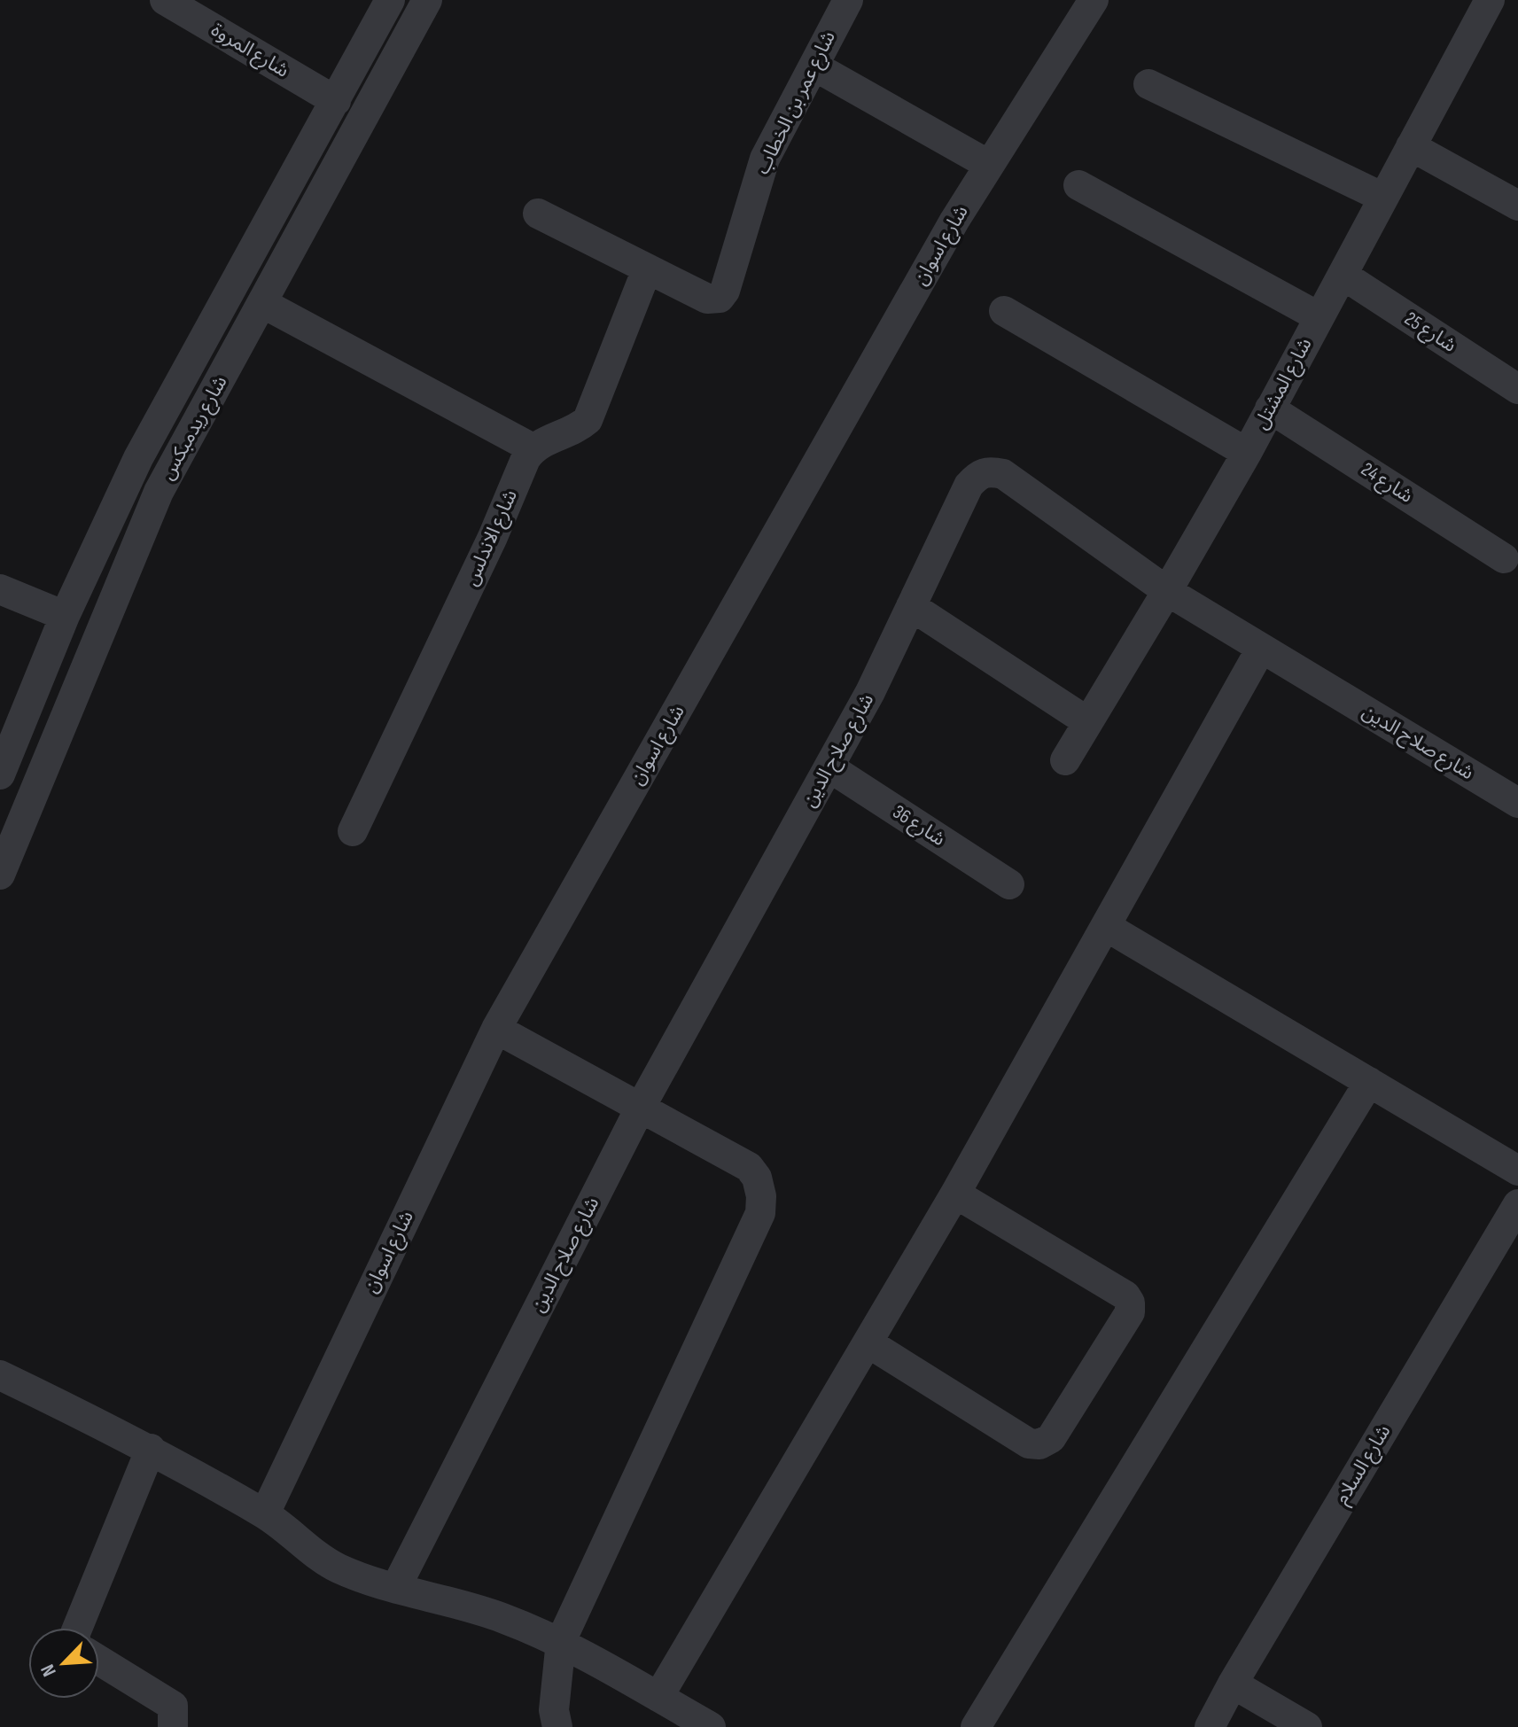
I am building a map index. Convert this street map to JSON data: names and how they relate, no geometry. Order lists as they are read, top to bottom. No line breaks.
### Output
{"streets":{"street":["شارع المروة","شارع عمر بن الخطاب","شارع اسوان","شارع 25","شارع المشتل","شارع ريدمبكس","شارع 24","شارع الاندلس","شارع صلاح الدين","شارع 36","شارع السلام"]},"crossings":[["شارع المروة","شارع ريدمبكس"],["شارع 25","شارع المشتل"],["شارع المشتل","شارع 24"],["شارع المشتل","شارع صلاح الدين"],["شارع صلاح الدين","شارع 36"]],"north":"bottom left"}
